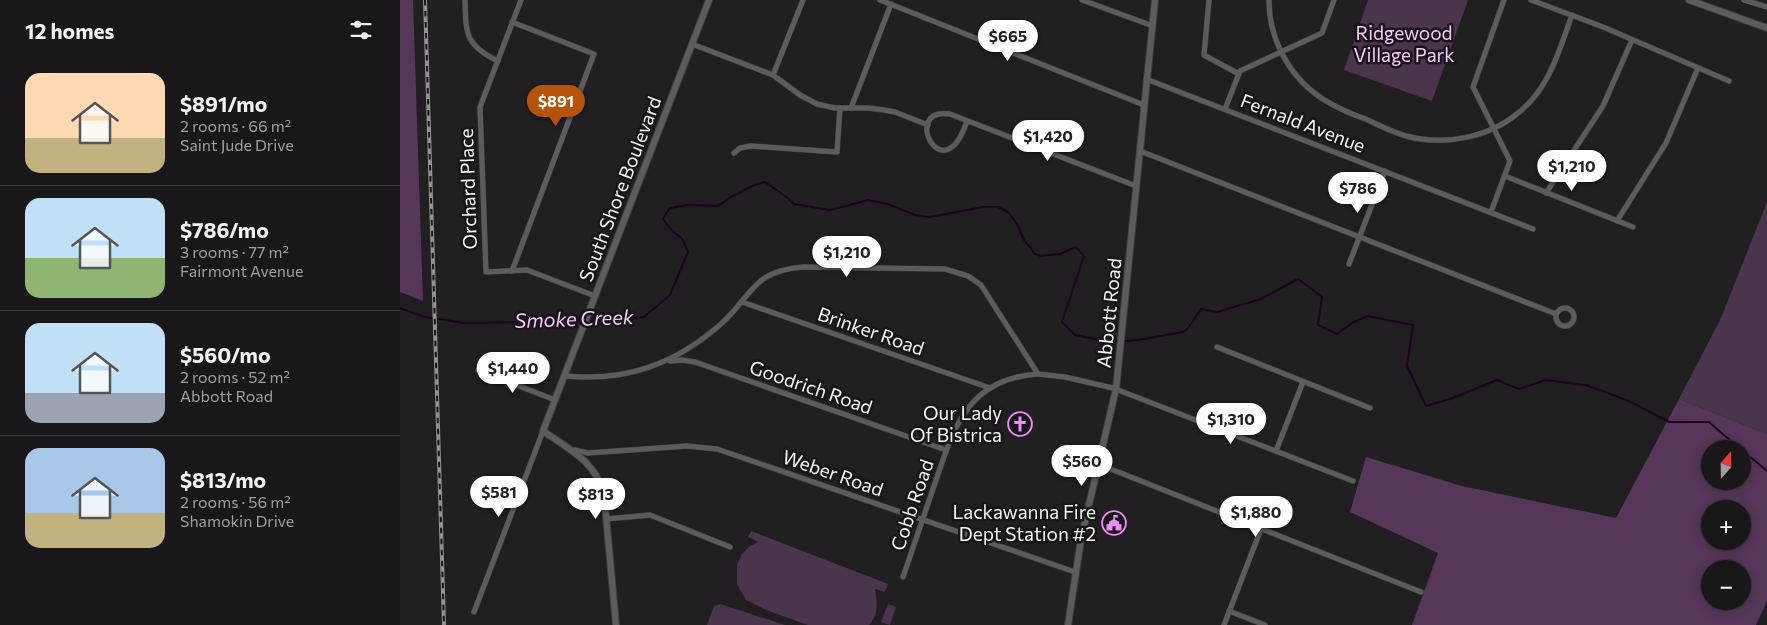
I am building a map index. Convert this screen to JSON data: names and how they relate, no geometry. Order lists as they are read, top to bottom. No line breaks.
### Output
{"streets":{"street":["Fernald Avenue","Orchard Place","South Shore Boulevard","Abbott Road","Brinker Road","Goodrich Road","Weber Road","Cobb Road"]},"crossings":[["Fernald Avenue","Abbott Road"],["Orchard Place","South Shore Boulevard"],["Abbott Road","Weber Road"],["Abbott Road","Cobb Road"],["Brinker Road","Cobb Road"],["Goodrich Road","Cobb Road"],["Weber Road","Cobb Road"]],"water":["Smoke Creek"],"parks":["Ridgewood Village Park"],"places":{"church":["Our Lady Of Bistrica"],"public building":["Lackawanna Fire Dept Station #2"]},"north":"top","page":{"heading":"12 homes","price":["$665","$891","$1,420","$1,210","$786","$1,210","$1,440","$1,310","$560","$581","$813","$1,880"],"list":[{"name":"$891/mo","note":"2 rooms · 66 m² · Saint Jude Drive"},{"name":"$786/mo","note":"3 rooms · 77 m² · Fairmont Avenue"},{"name":"$560/mo","note":"2 rooms · 52 m² · Abbott Road"},{"name":"$813/mo","note":"2 rooms · 56 m² · Shamokin Drive"}],"map_buttons":["+","−"]}}
